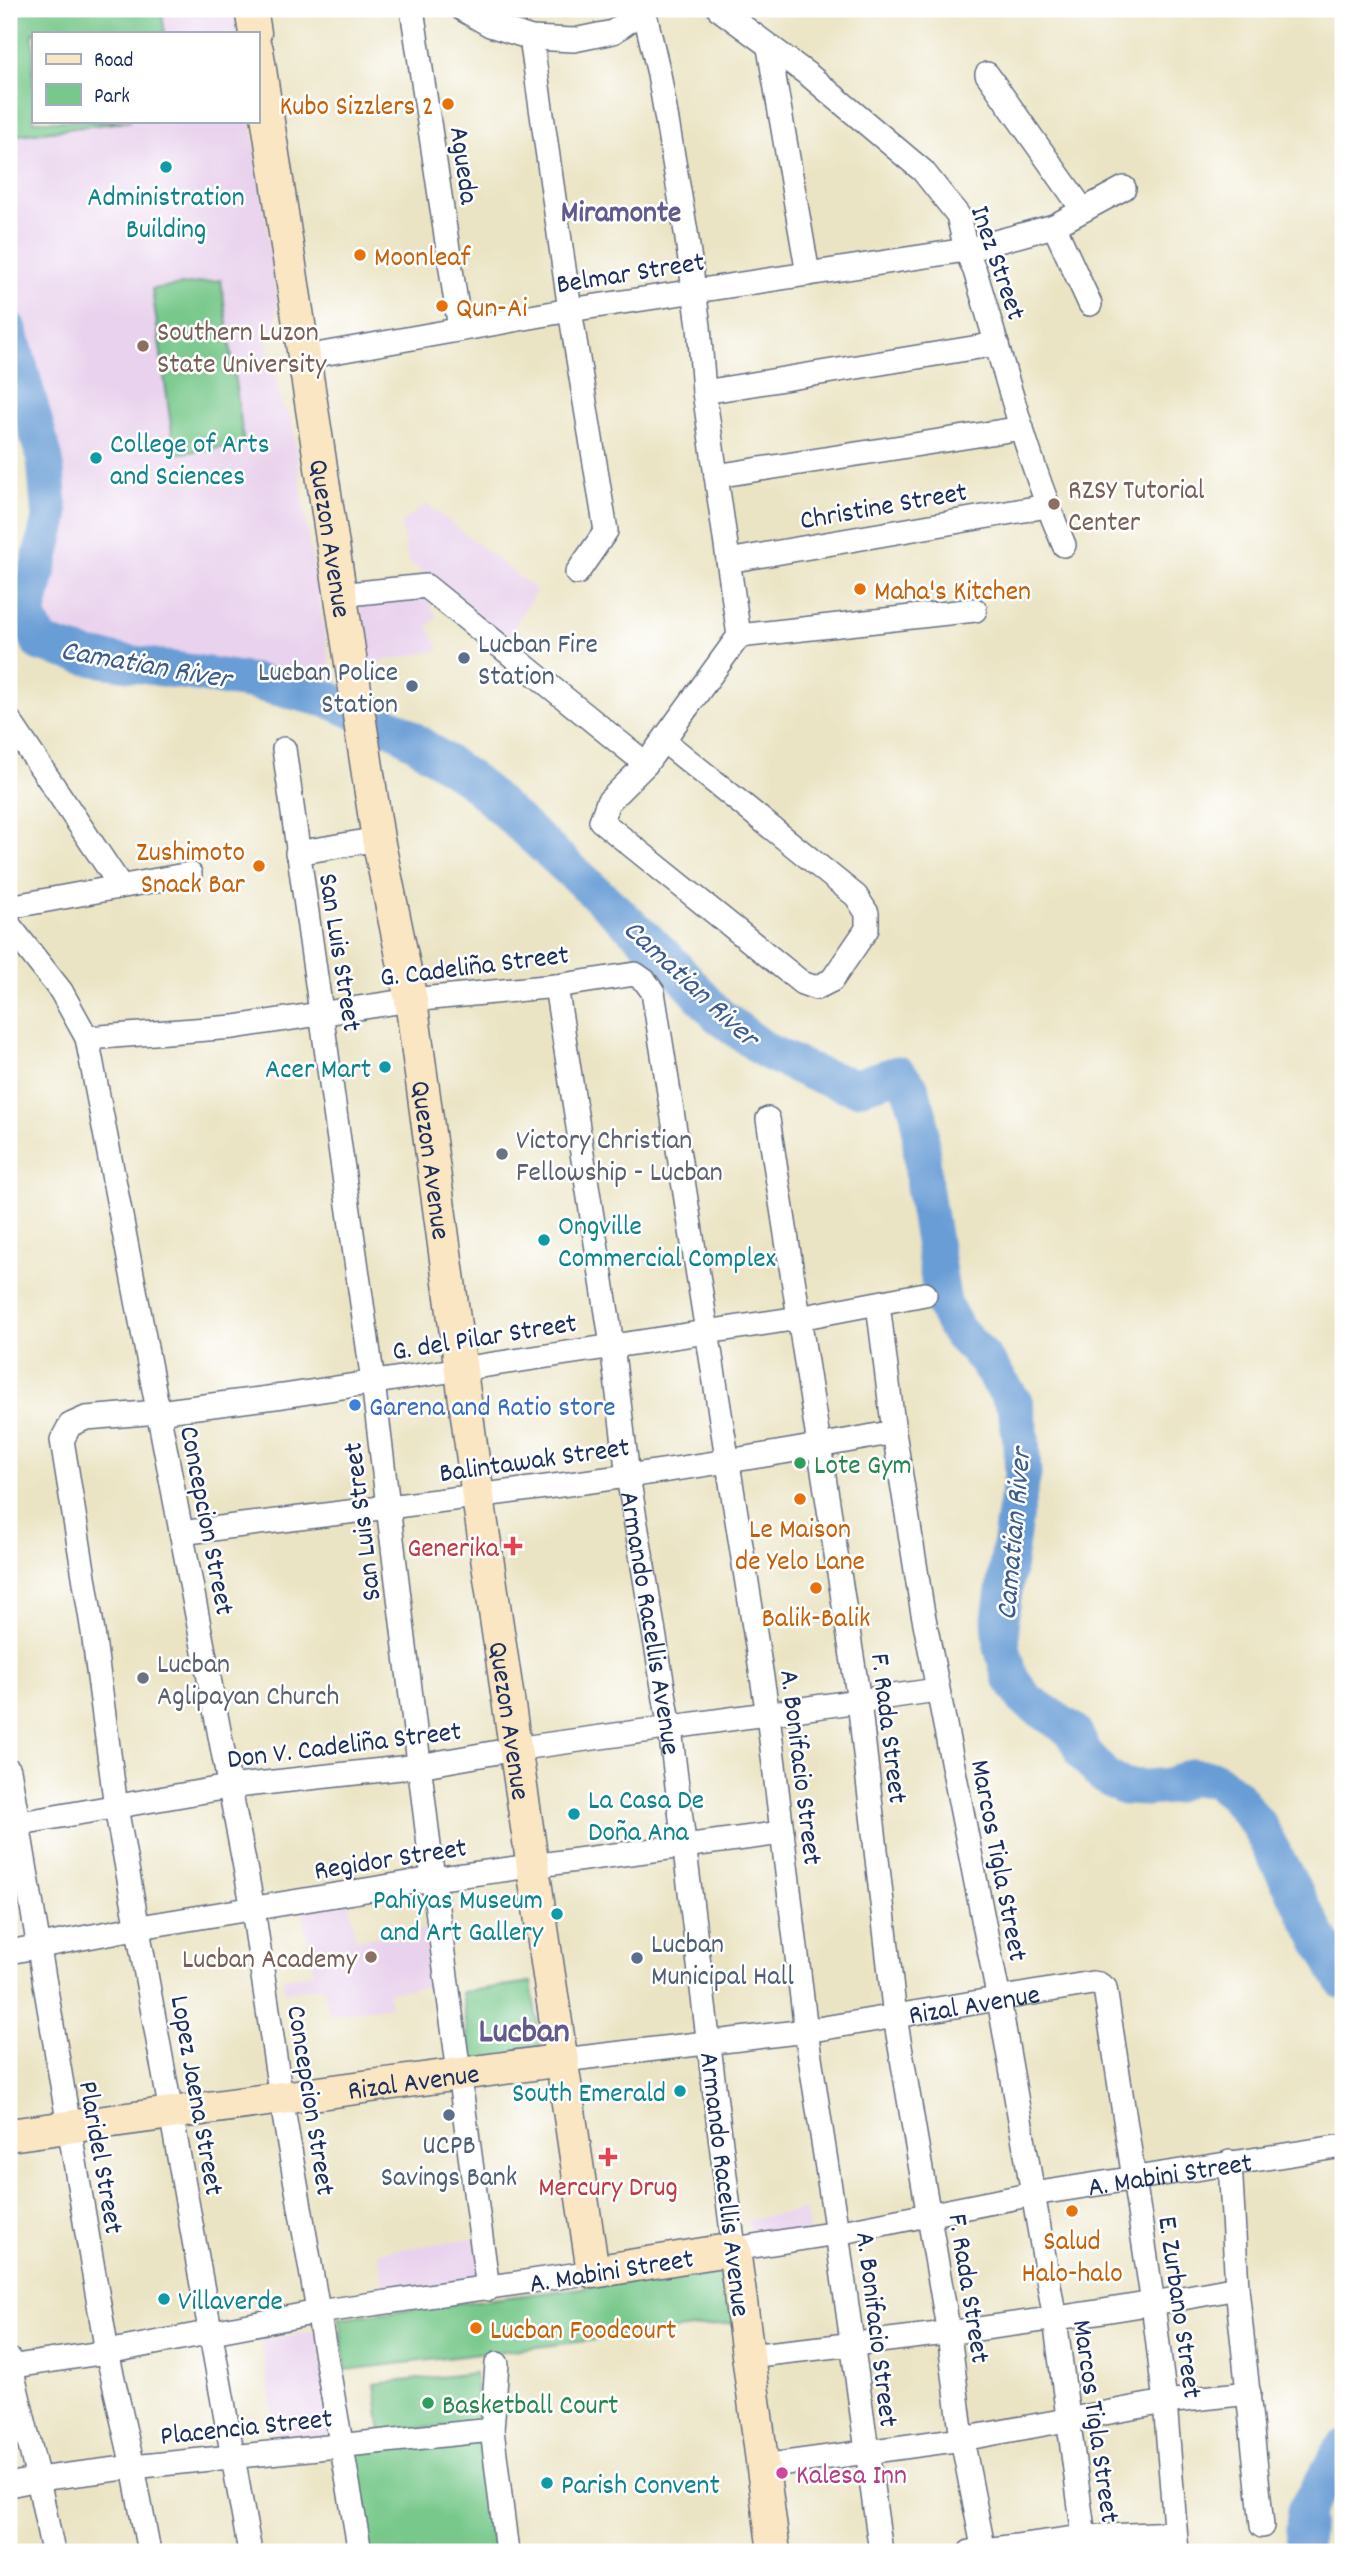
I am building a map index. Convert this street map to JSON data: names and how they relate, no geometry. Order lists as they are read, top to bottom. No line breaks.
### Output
{"streets":{"main road":["Quezon Avenue","Armando Racellis Avenue","Rizal Avenue","A. Mabini Street"],"street":["Agueda","Inez Street","Belmar Street","Christine Street","San Luis Street","G. Cadeliña Street","G. del Pilar Street","Balintawak Street","Concepcion Street","F. Rada Street","Don V. Cadeliña Street","A. Bonifacio Street","Regidor Street","Marcos Tigla Street","Lopez Jaena Street","Plaridel Street","E. Zurbano Street","Placencia Street"]},"crossings":[["Agueda","Belmar Street"],["Inez Street","Belmar Street"],["Inez Street","Christine Street"],["Belmar Street","Quezon Avenue"],["Quezon Avenue","G. Cadeliña Street"],["Quezon Avenue","G. del Pilar Street"],["Quezon Avenue","Balintawak Street"],["Quezon Avenue","Don V. Cadeliña Street"],["Quezon Avenue","Regidor Street"],["Quezon Avenue","Rizal Avenue"],["Quezon Avenue","A. Mabini Street"],["San Luis Street","G. Cadeliña Street"],["San Luis Street","G. del Pilar Street"],["San Luis Street","Balintawak Street"],["San Luis Street","Don V. Cadeliña Street"],["San Luis Street","Regidor Street"],["San Luis Street","Rizal Avenue"],["San Luis Street","A. Mabini Street"],["G. Cadeliña Street","Concepcion Street"],["G. Cadeliña Street","Armando Racellis Avenue"],["G. Cadeliña Street","A. Bonifacio Street"],["G. del Pilar Street","Concepcion Street"],["G. del Pilar Street","Armando Racellis Avenue"],["G. del Pilar Street","F. Rada Street"],["G. del Pilar Street","A. Bonifacio Street"],["G. del Pilar Street","Marcos Tigla Street"],["G. del Pilar Street","Lopez Jaena Street"],["Balintawak Street","Concepcion Street"],["Balintawak Street","Armando Racellis Avenue"],["Balintawak Street","F. Rada Street"],["Balintawak Street","A. Bonifacio Street"],["Balintawak Street","Marcos Tigla Street"],["Concepcion Street","Don V. Cadeliña Street"],["Concepcion Street","Regidor Street"],["Concepcion Street","Rizal Avenue"],["Concepcion Street","A. Mabini Street"],["Concepcion Street","Placencia Street"],["Armando Racellis Avenue","Don V. Cadeliña Street"],["Armando Racellis Avenue","Regidor Street"],["Armando Racellis Avenue","Rizal Avenue"],["Armando Racellis Avenue","A. Mabini Street"],["F. Rada Street","Don V. Cadeliña Street"],["F. Rada Street","Rizal Avenue"],["F. Rada Street","A. Mabini Street"],["Don V. Cadeliña Street","A. Bonifacio Street"],["Don V. Cadeliña Street","Marcos Tigla Street"],["Don V. Cadeliña Street","Lopez Jaena Street"],["Don V. Cadeliña Street","Plaridel Street"],["A. Bonifacio Street","Regidor Street"],["A. Bonifacio Street","Rizal Avenue"],["A. Bonifacio Street","A. Mabini Street"],["Regidor Street","Lopez Jaena Street"],["Regidor Street","Plaridel Street"],["Marcos Tigla Street","Rizal Avenue"],["Marcos Tigla Street","A. Mabini Street"],["Rizal Avenue","Lopez Jaena Street"],["Rizal Avenue","Plaridel Street"],["Rizal Avenue","E. Zurbano Street"],["Lopez Jaena Street","A. Mabini Street"],["Lopez Jaena Street","Placencia Street"],["Plaridel Street","A. Mabini Street"],["Plaridel Street","Placencia Street"],["A. Mabini Street","E. Zurbano Street"]],"districts":["Miramonte","Lucban"],"water":["Camatian River"],"places":{"other":["Kubo Sizzlers 2","Administration Building","Moonleaf","Qun-Ai","Southern Luzon State University","College of Arts and Sciences","RZSY Tutorial Center","Maha's Kitchen","Lucban Fire Station","Lucban Police Station","Zushimoto Snack Bar","Acer Mart","Victory Christian Fellowship - Lucban","Ongville Commercial Complex","Garena and Ratio store","Lote Gym","Le Maison de Yelo Lane","Balik-Balik","Lucban Aglipayan Church","La Casa De Doña Ana","Pahiyas Museum and Art Gallery","Lucban Academy","Lucban Municipal Hall","South Emerald","UCPB Savings Bank","Salud Halo-halo","Villaverde","Lucban Foodcourt","Basketball Court","Kalesa Inn","Parish Convent"],"health":["Generika","Mercury Drug"]},"legend":["Road","Park"]}
